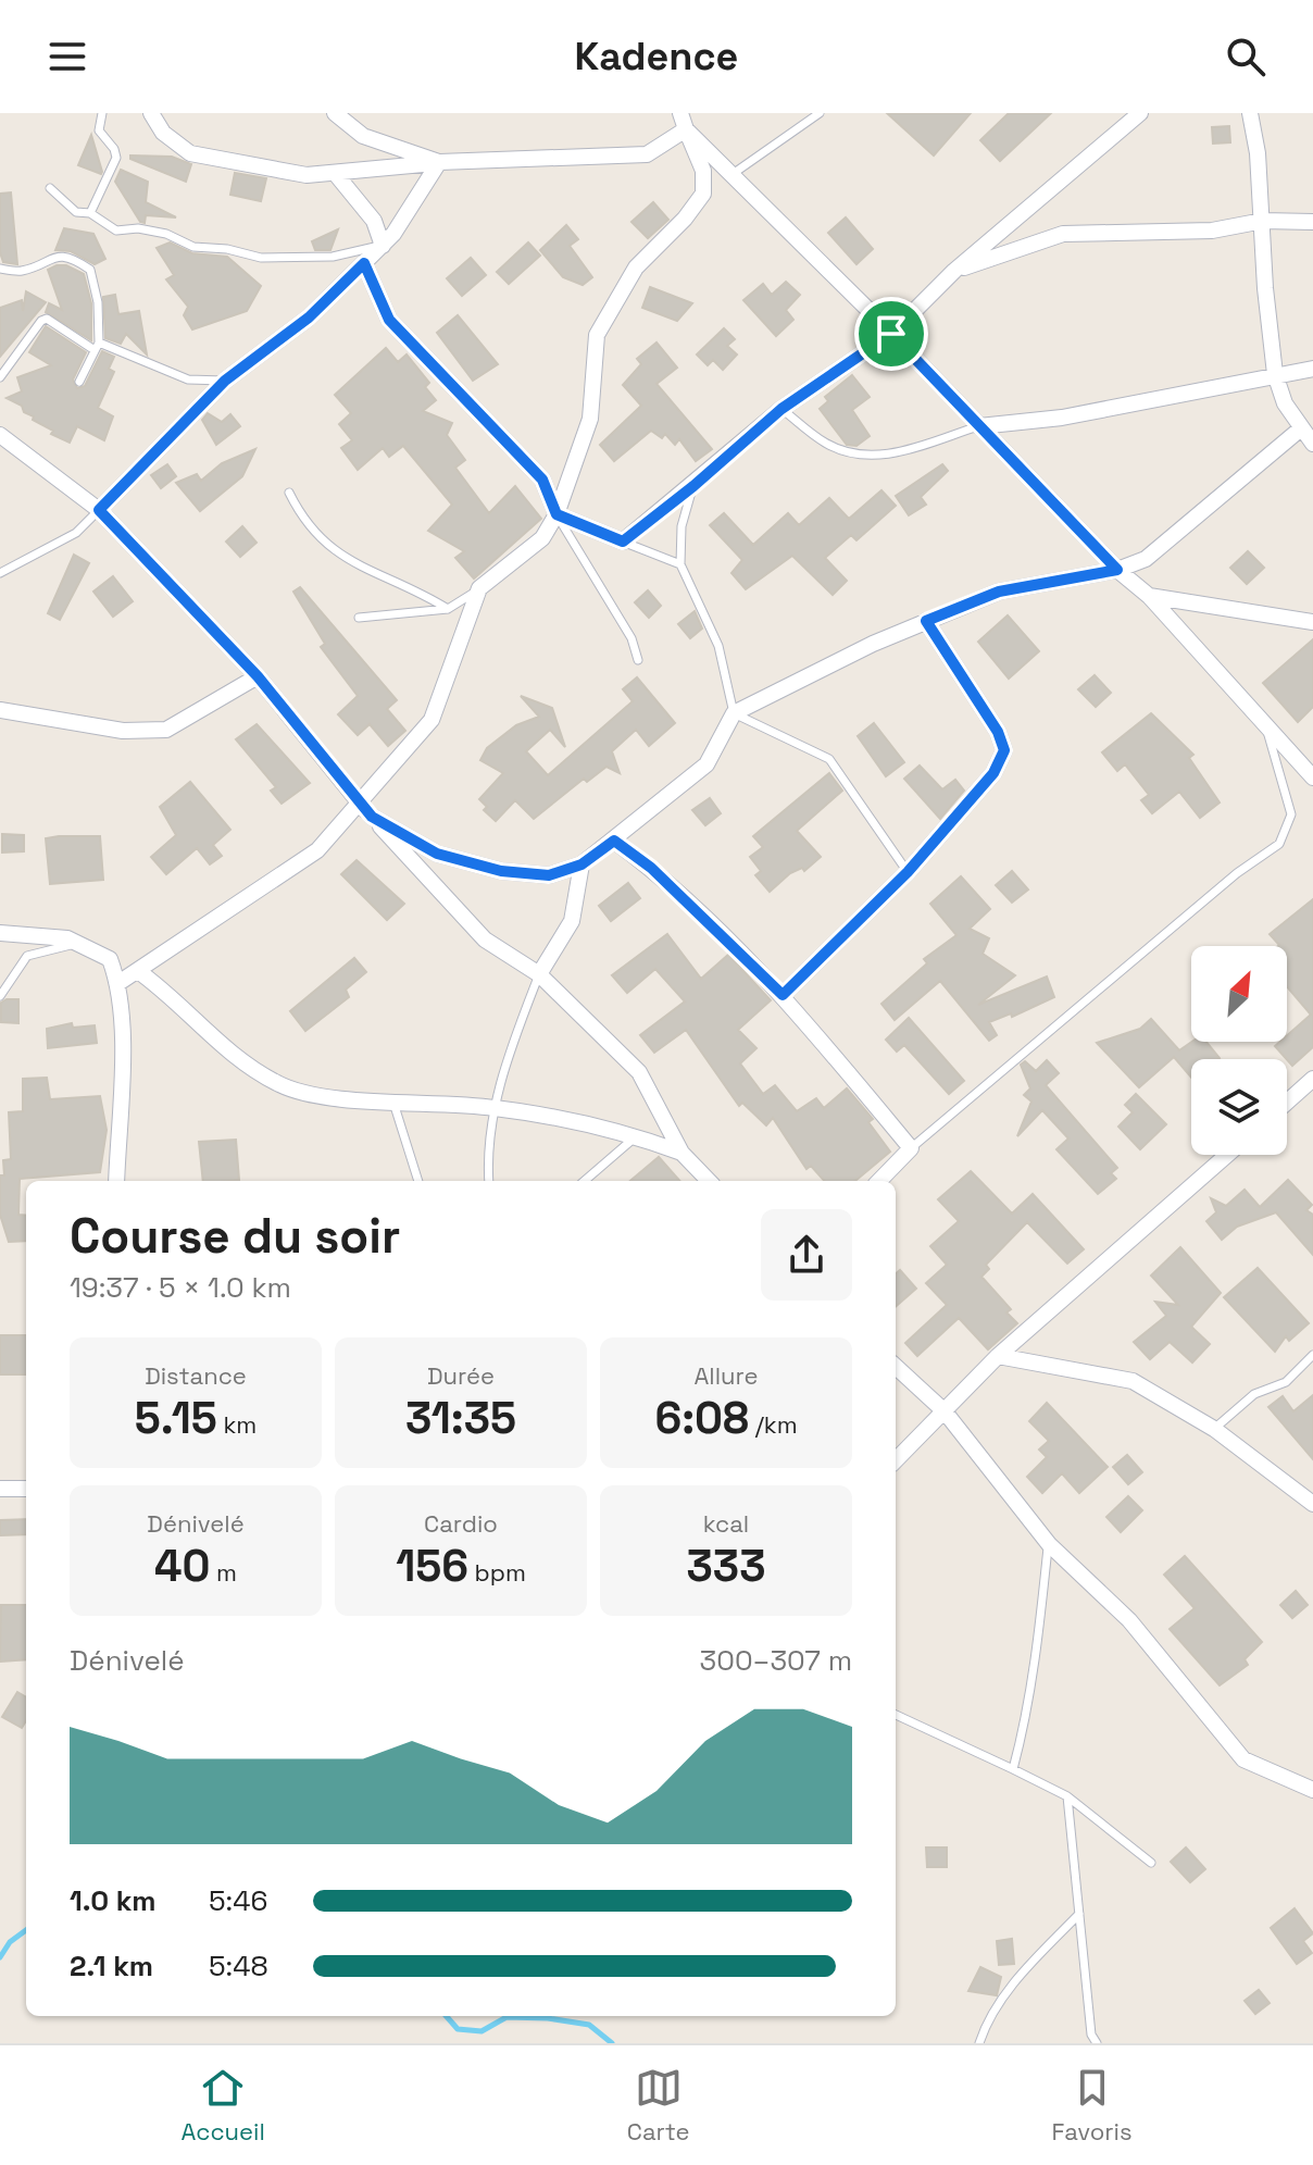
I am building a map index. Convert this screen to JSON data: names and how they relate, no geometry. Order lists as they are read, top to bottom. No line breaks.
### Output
{"north":"top right","page":{"header":"Kadence","heading":["Course du soir","19:37 · 5 × 1.0 km"],"stats":[["Distance","5.15 km"],["Durée","31:35"],["Allure","6:08 /km"],["Dénivelé","40 m"],["Cardio","156 bpm"],["kcal","333"]],"chart":["Dénivelé","300–307 m"],"list":[{"name":"1.0 km","note":"5:46"},{"name":"2.1 km","note":"5:48"}],"tabs":["Accueil","Carte","Favoris"]}}
